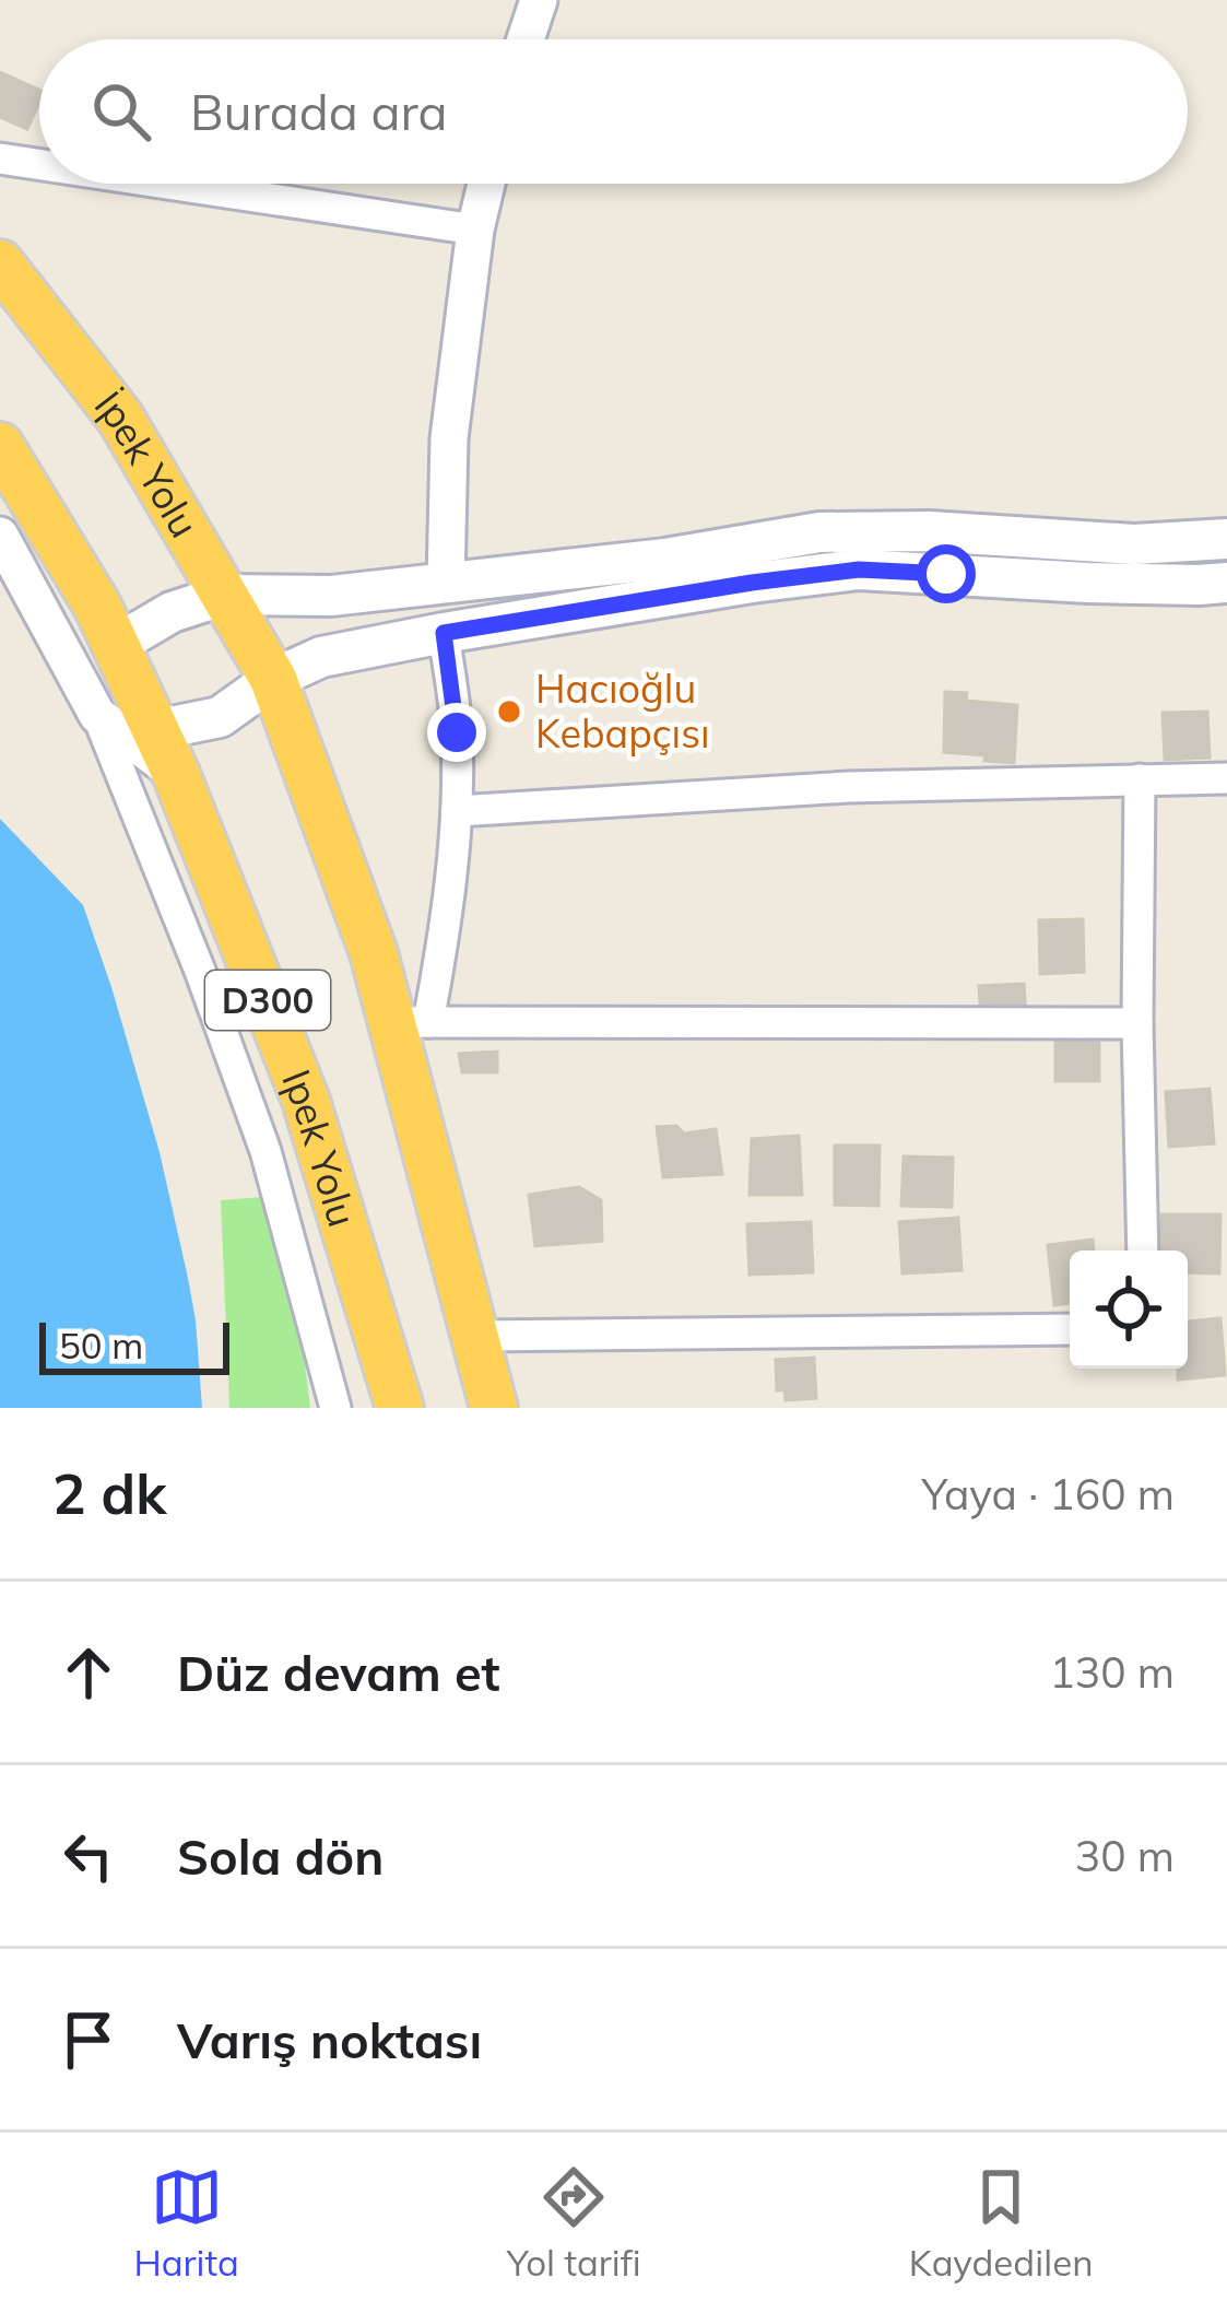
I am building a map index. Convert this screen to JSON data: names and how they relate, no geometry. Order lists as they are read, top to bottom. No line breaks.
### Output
{"streets":{"highway":["İpek Yolu","D300","Ipek Yolu"]},"crossings":[["İpek Yolu","D300"],["D300","Ipek Yolu"]],"places":["Hacıoğlu Kebapçısı"],"scale_bar":"50 m","page":{"search":"Burada ara","scale":"50 m","heading":["2 dk","Yaya · 160 m"],"list":[["Düz devam et","130 m"],["Sola dön","30 m"],"Varış noktası"],"nav":["Harita","Yol tarifi","Kaydedilen"]}}
